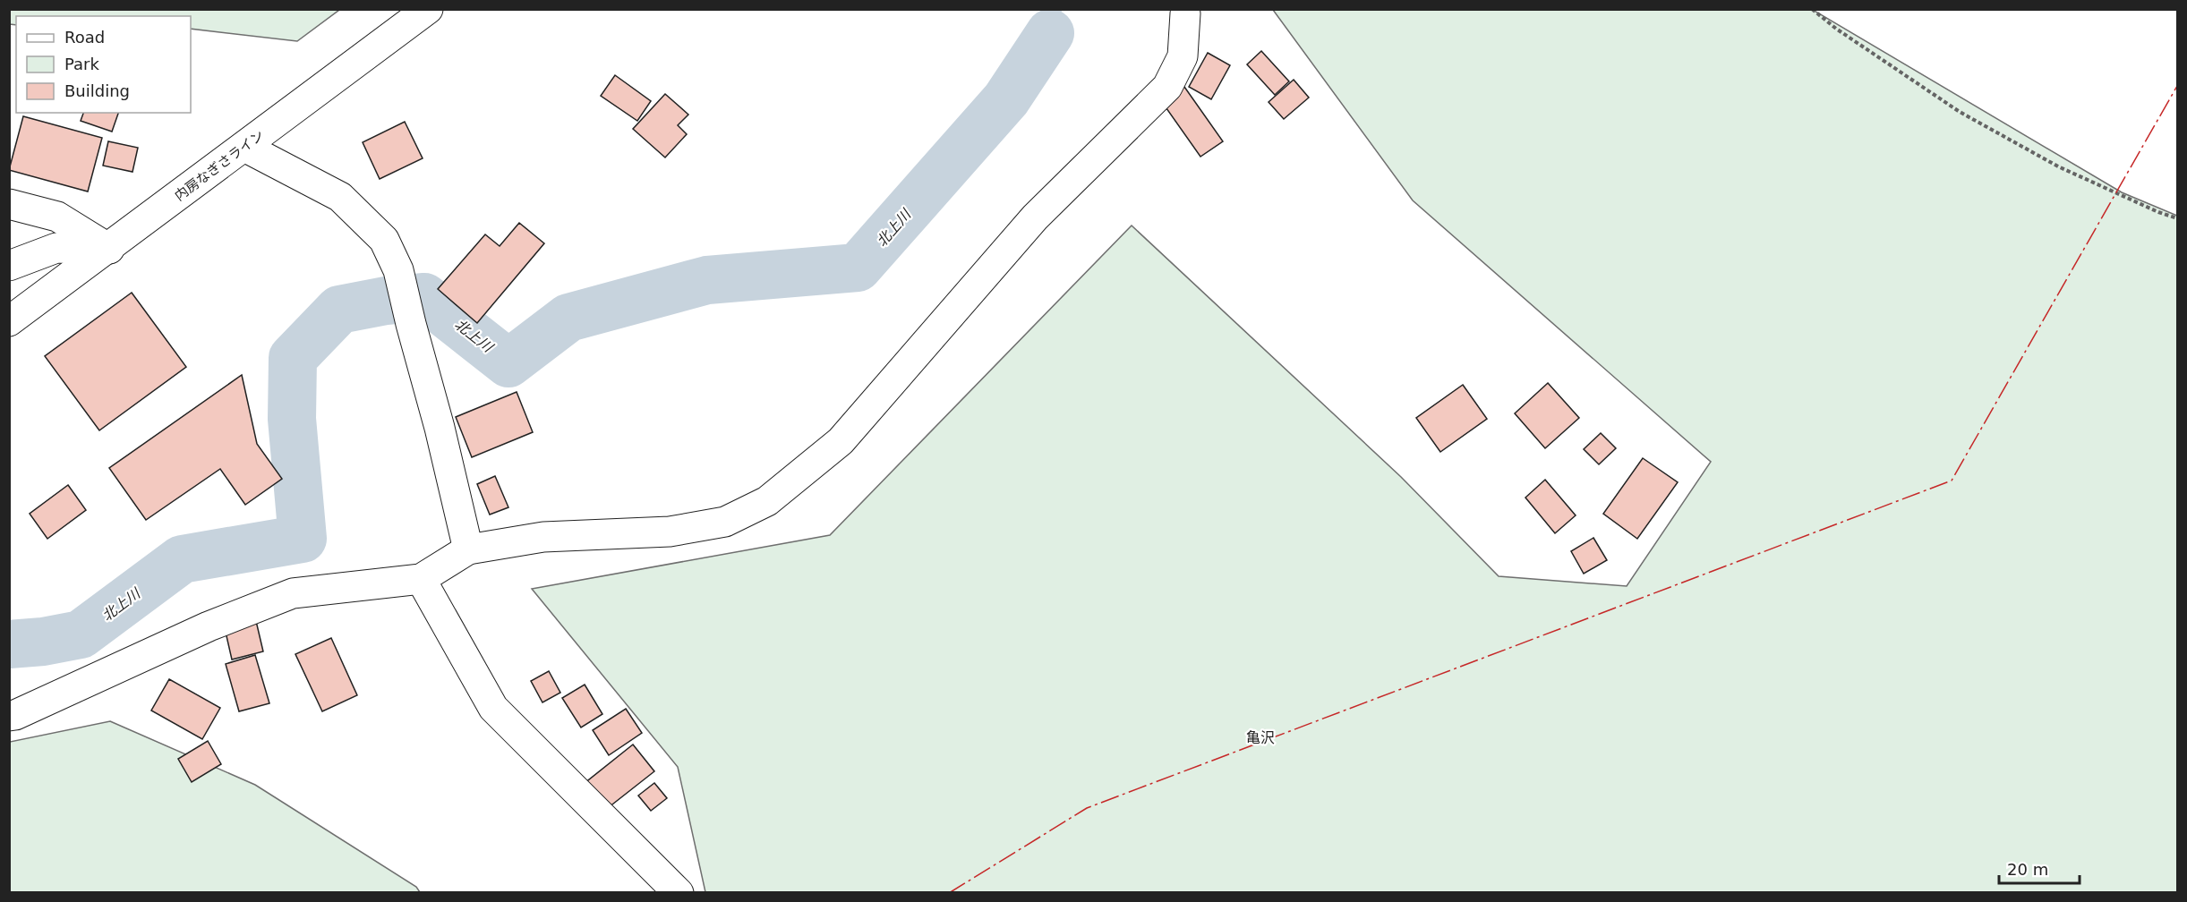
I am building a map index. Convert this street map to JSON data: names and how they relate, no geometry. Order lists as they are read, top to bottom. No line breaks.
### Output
{"streets":{"main road":["内房なぎさライン"]},"districts":["亀沢"],"water":["北上川"],"legend":["Road","Park","Building"],"scale_bar":"20 m"}
